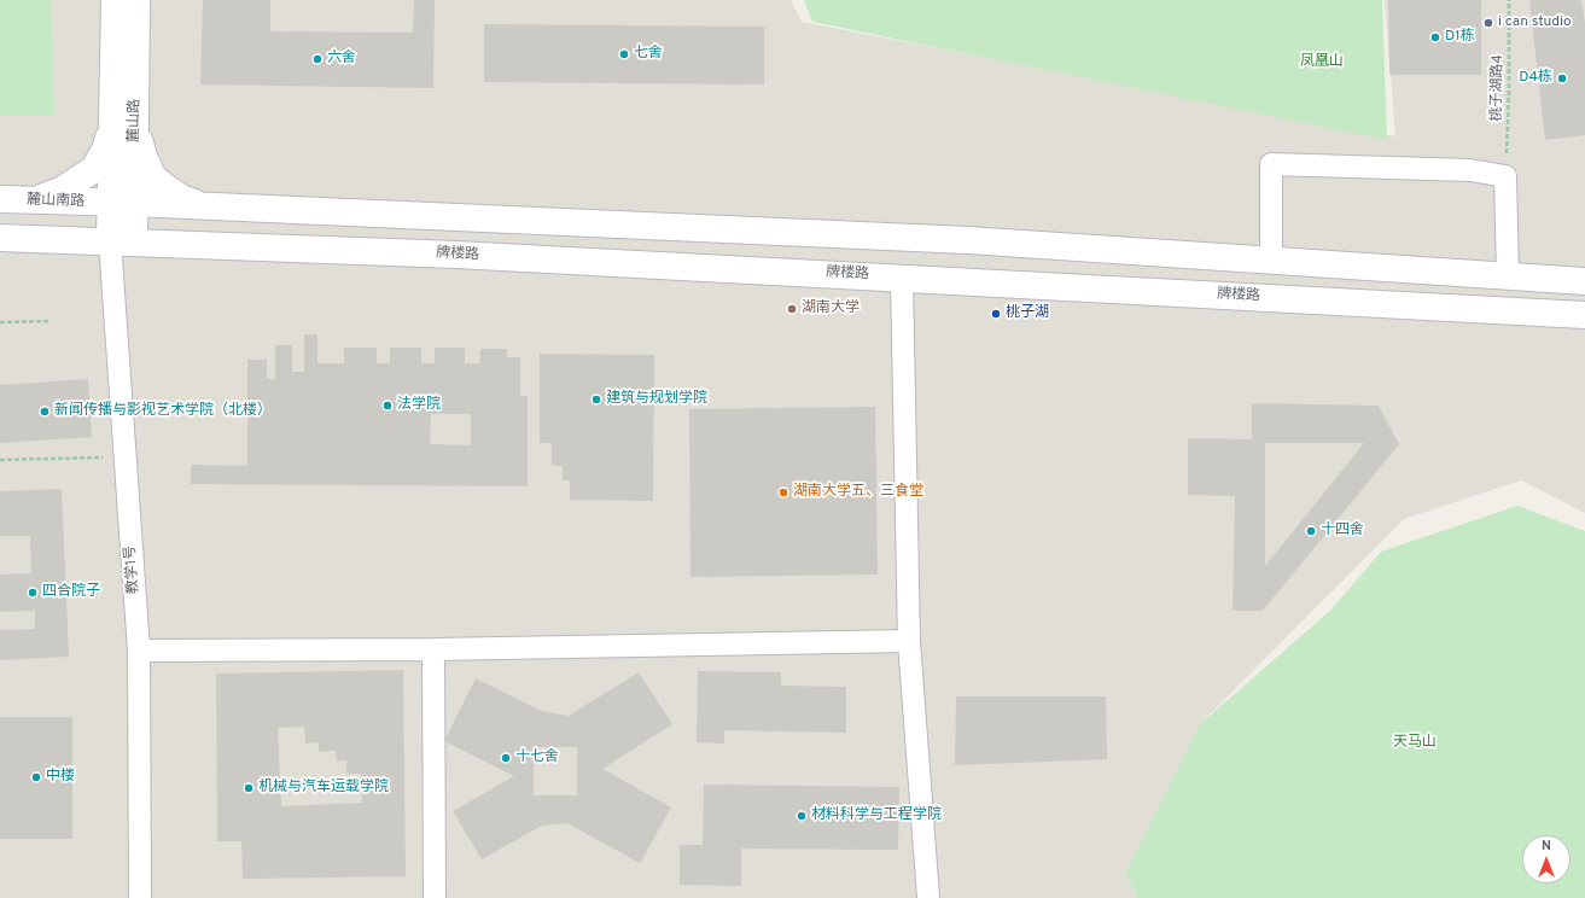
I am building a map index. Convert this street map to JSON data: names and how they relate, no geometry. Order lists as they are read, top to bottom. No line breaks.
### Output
{"streets":{"main road":["麓山路","麓山南路","牌楼路"],"street":["教学1号"],"path":["桃子湖路4"]},"crossings":[["麓山路","麓山南路"],["麓山路","牌楼路"],["麓山路","教学1号"],["牌楼路","教学1号"]],"parks":["凤凰山","天马山"],"places":["i can studio","D1栋","七舍","六舍","D4栋","湖南大学","桃子湖","建筑与规划学院","法学院","新闻传播与影视艺术学院（北楼）","湖南大学五、三食堂","十四舍","四合院子","十七舍","中楼","机械与汽车运载学院","材料科学与工程学院"],"north":"top"}
